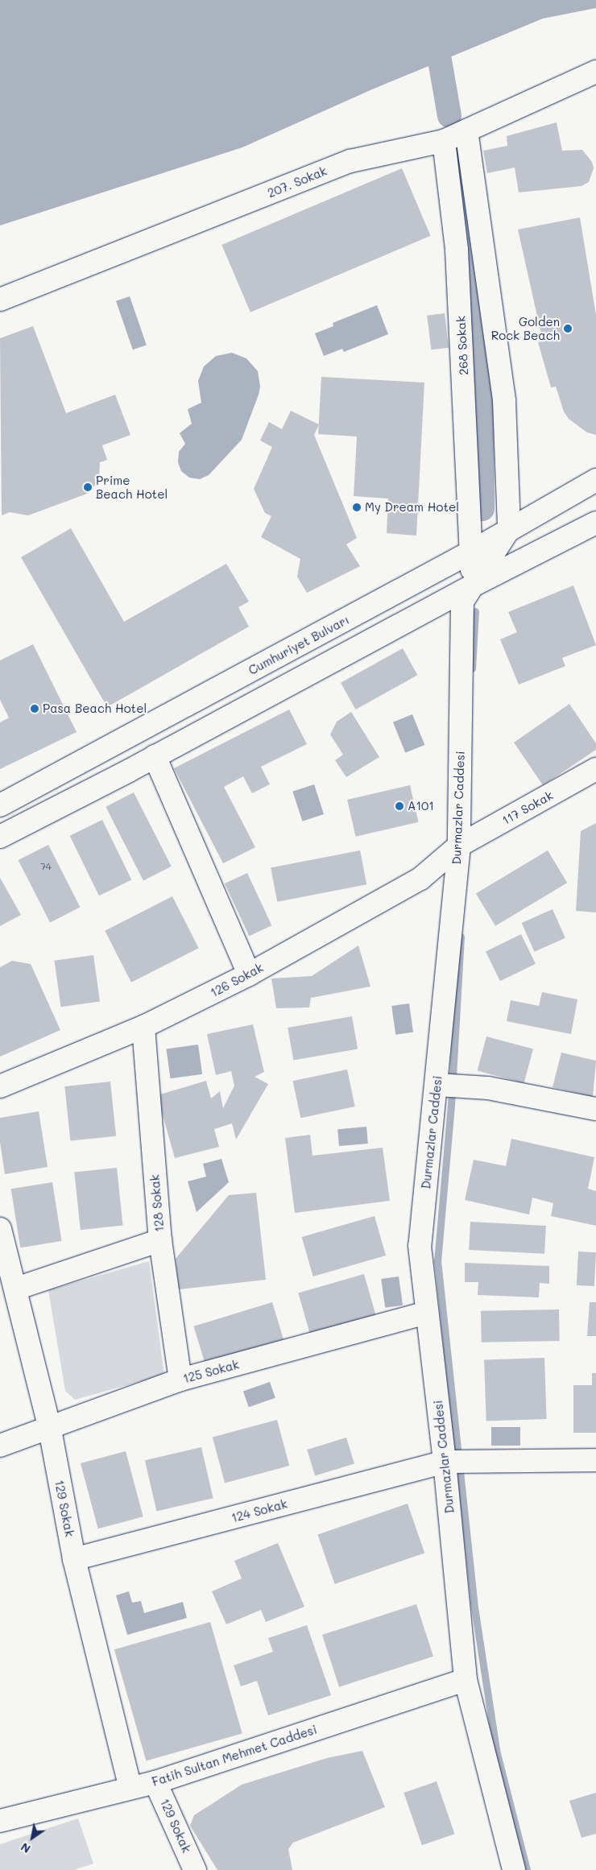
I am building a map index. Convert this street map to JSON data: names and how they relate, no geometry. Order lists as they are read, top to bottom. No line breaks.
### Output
{"streets":{"street":["207. Sokak","268 Sokak","Cumhuriyet Bulvarı","Durmazlar Caddesi","117 Sokak","126 Sokak","128 Sokak","125 Sokak","129 Sokak","124 Sokak","Fatih Sultan Mehmet Caddesi"]},"crossings":[["207. Sokak","268 Sokak"],["268 Sokak","Cumhuriyet Bulvarı"],["268 Sokak","Durmazlar Caddesi"],["Cumhuriyet Bulvarı","Durmazlar Caddesi"],["Durmazlar Caddesi","117 Sokak"],["Durmazlar Caddesi","126 Sokak"],["Durmazlar Caddesi","125 Sokak"],["Durmazlar Caddesi","124 Sokak"],["Durmazlar Caddesi","Fatih Sultan Mehmet Caddesi"],["117 Sokak","126 Sokak"],["126 Sokak","128 Sokak"],["128 Sokak","125 Sokak"],["125 Sokak","129 Sokak"],["129 Sokak","124 Sokak"],["129 Sokak","Fatih Sultan Mehmet Caddesi"]],"places":["Golden Rock Beach","Prime Beach Hotel","My Dream Hotel","Pasa Beach Hotel","A101"],"house_numbers":["74"],"north":"bottom left"}
